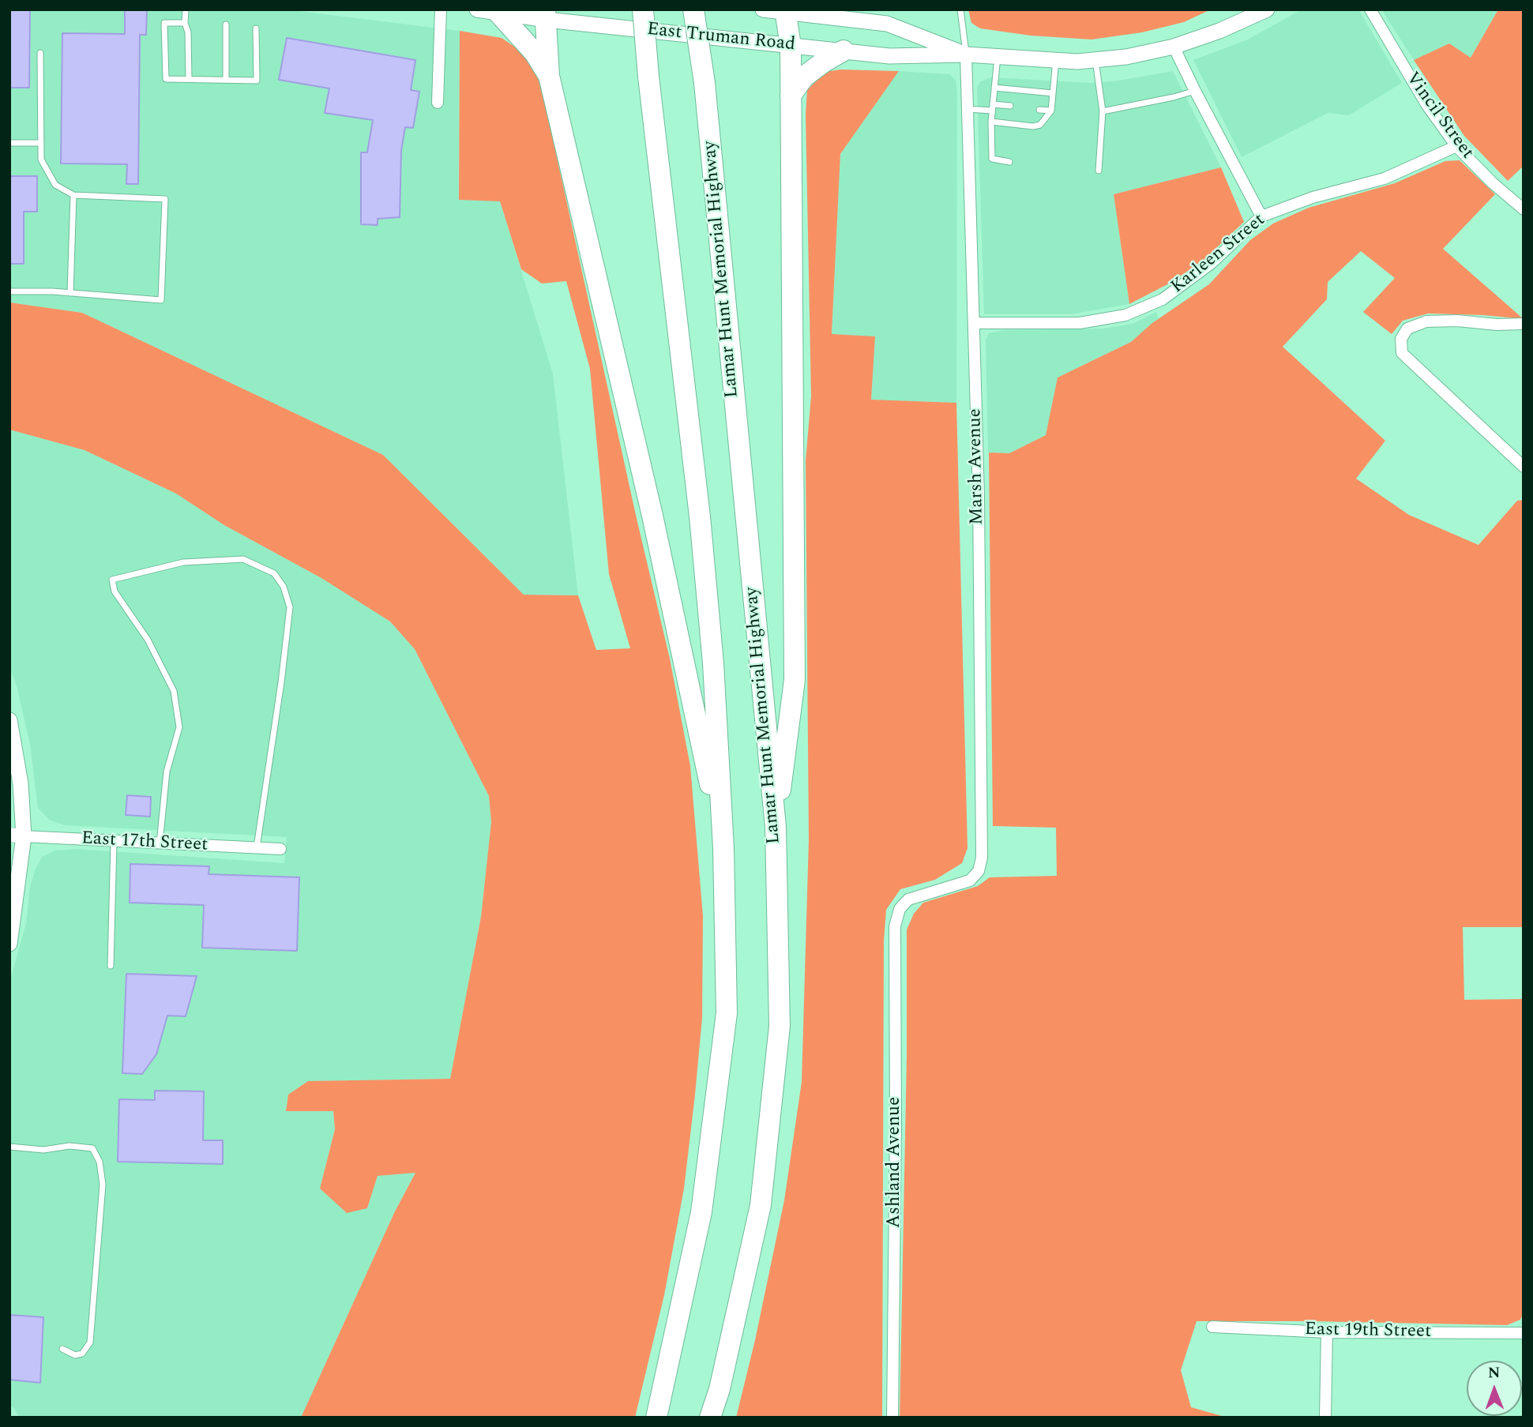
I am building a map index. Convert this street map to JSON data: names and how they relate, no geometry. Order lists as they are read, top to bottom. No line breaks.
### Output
{"streets":{"highway":["Lamar Hunt Memorial Highway"],"main road":["East Truman Road"],"street":["Vincil Street","Karleen Street","Marsh Avenue","East 17th Street","Ashland Avenue","East 19th Street"]},"crossings":[["East Truman Road","Marsh Avenue"],["Vincil Street","Karleen Street"],["Karleen Street","Marsh Avenue"],["Marsh Avenue","Ashland Avenue"]],"north":"top"}
